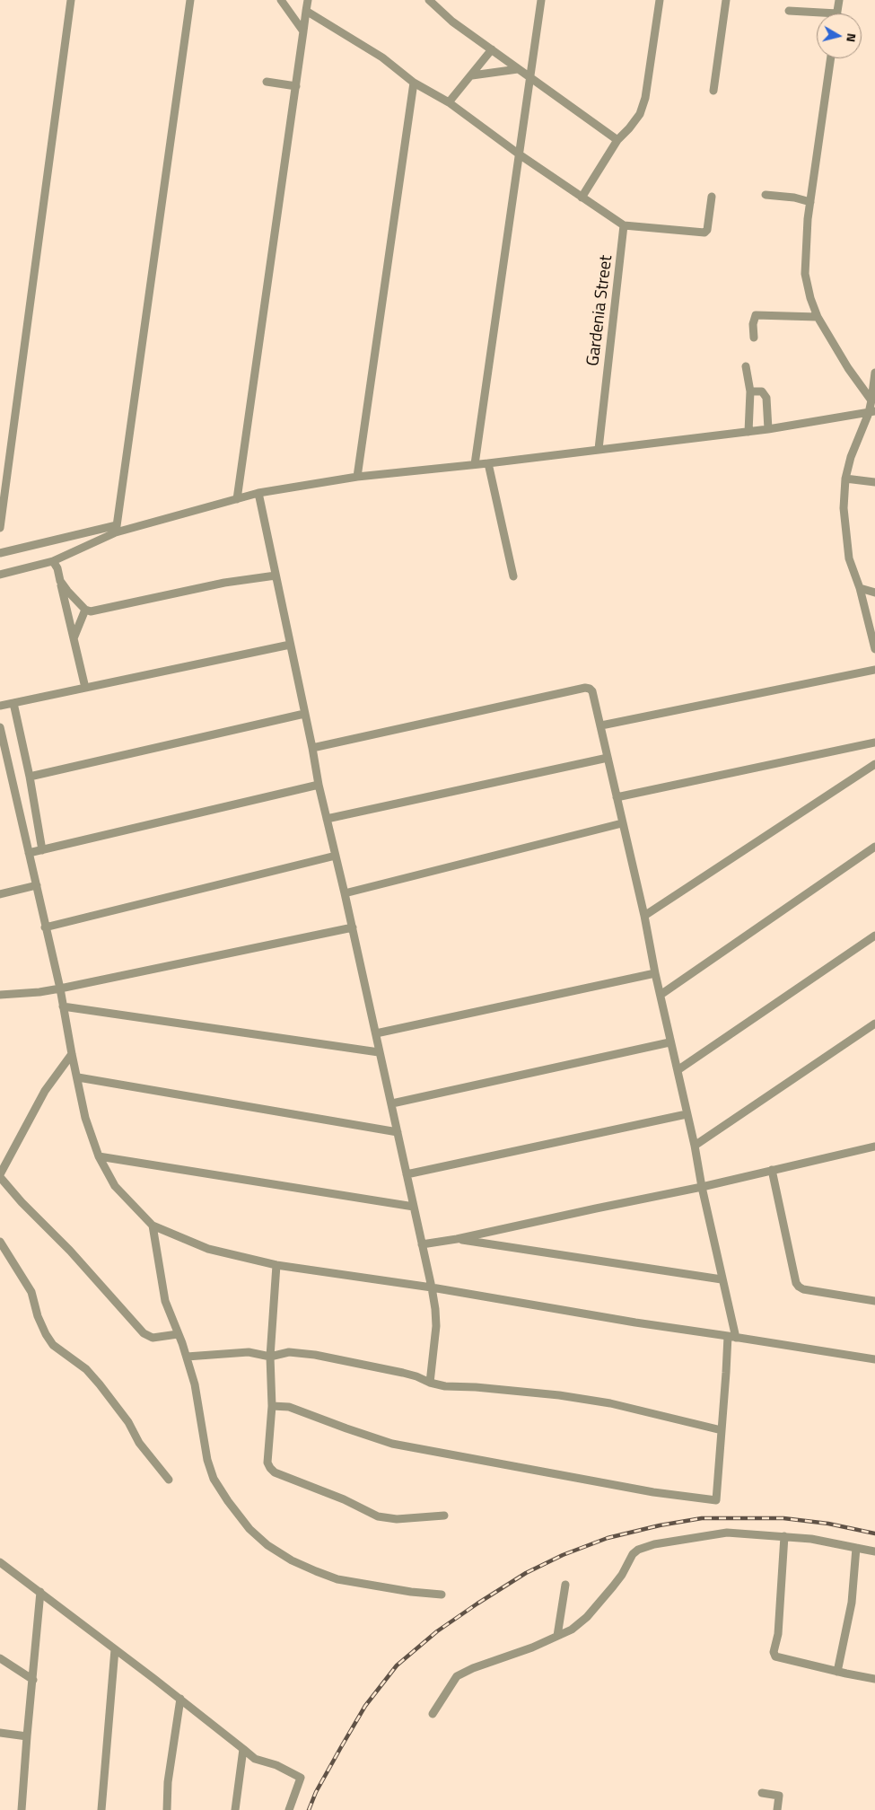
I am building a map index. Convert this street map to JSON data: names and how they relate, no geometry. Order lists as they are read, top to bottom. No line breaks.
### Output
{"streets":{"street":["Gardenia Street"]},"north":"right"}
